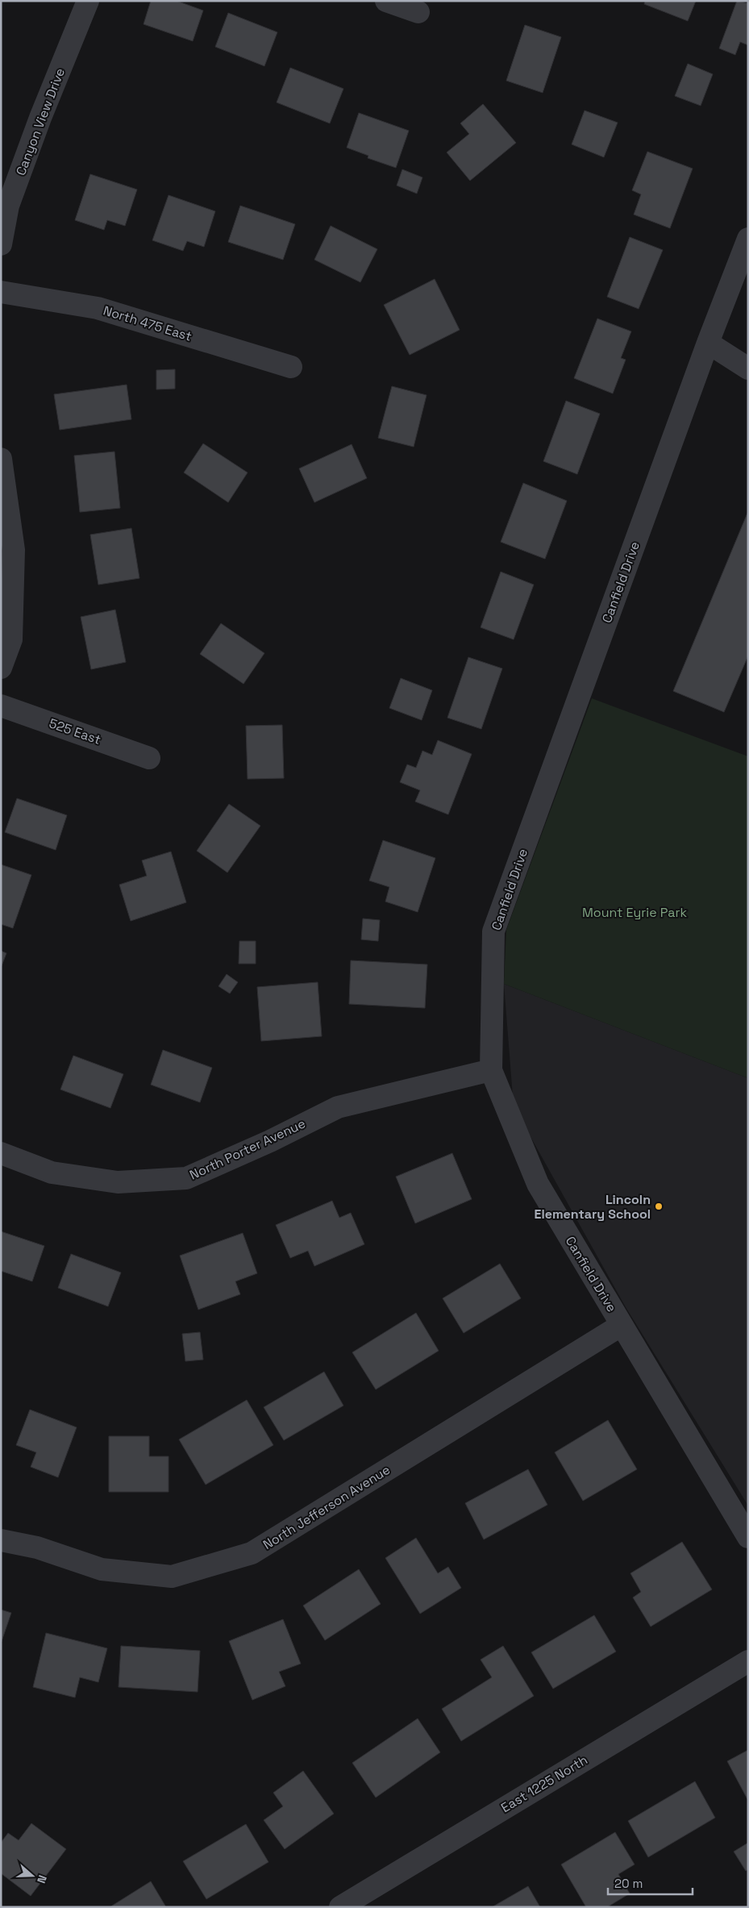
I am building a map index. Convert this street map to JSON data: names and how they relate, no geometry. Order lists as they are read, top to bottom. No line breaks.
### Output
{"streets":{"street":["Canyon View Drive","North 475 East","Canfield Drive","525 East","North Porter Avenue","North Jefferson Avenue","East 1225 North"]},"crossings":[["Canfield Drive","North Porter Avenue"],["Canfield Drive","North Jefferson Avenue"]],"parks":["Mount Eyrie Park"],"places":["Lincoln Elementary School"],"scale_bar":"20 m","north":"right"}
